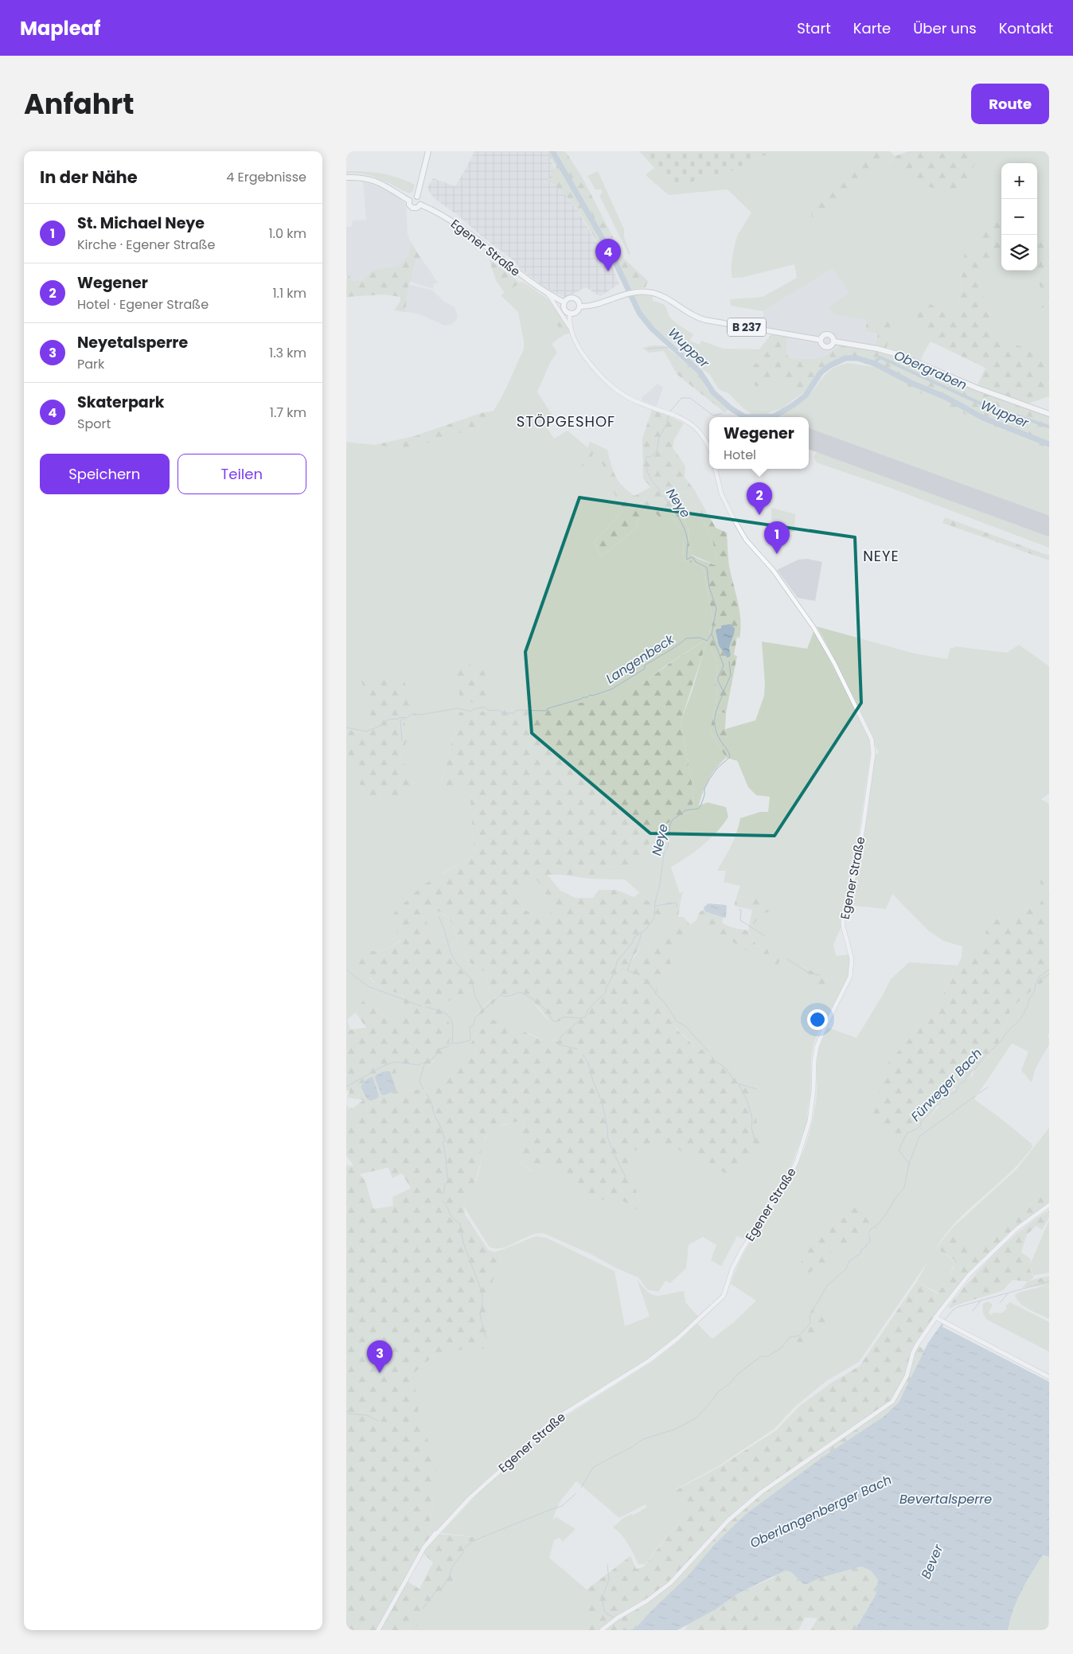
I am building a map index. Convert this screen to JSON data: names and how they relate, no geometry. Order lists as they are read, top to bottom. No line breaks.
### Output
{"streets":{"main road":["Egener Straße","B 237"]},"crossings":[["Egener Straße","B 237"]],"districts":["STÖPGESHOF","NEYE"],"water":["Wupper","Obergraben","Neye","Langenbeck","Fürweger Bach","Bevertalsperre","Oberlangenberger Bach","Bever"],"page":{"header":"Mapleaf","nav":["Start","Karte","Über uns","Kontakt"],"title":"Anfahrt","buttons":["Route",["Speichern","Teilen"]],"heading":["In der Nähe","4 Ergebnisse"],"map_buttons":["+","−"],"list":[{"mark":"1","name":"St. Michael Neye","note":"Kirche · Egener Straße","value":"1.0 km"},{"mark":"2","name":"Wegener","note":"Hotel · Egener Straße","value":"1.1 km"},{"mark":"3","name":"Neyetalsperre","note":"Park","value":"1.3 km"},{"mark":"4","name":"Skaterpark","note":"Sport","value":"1.7 km"}],"pins":["4","2","1","3"],"popup":["Wegener","Hotel"]}}
